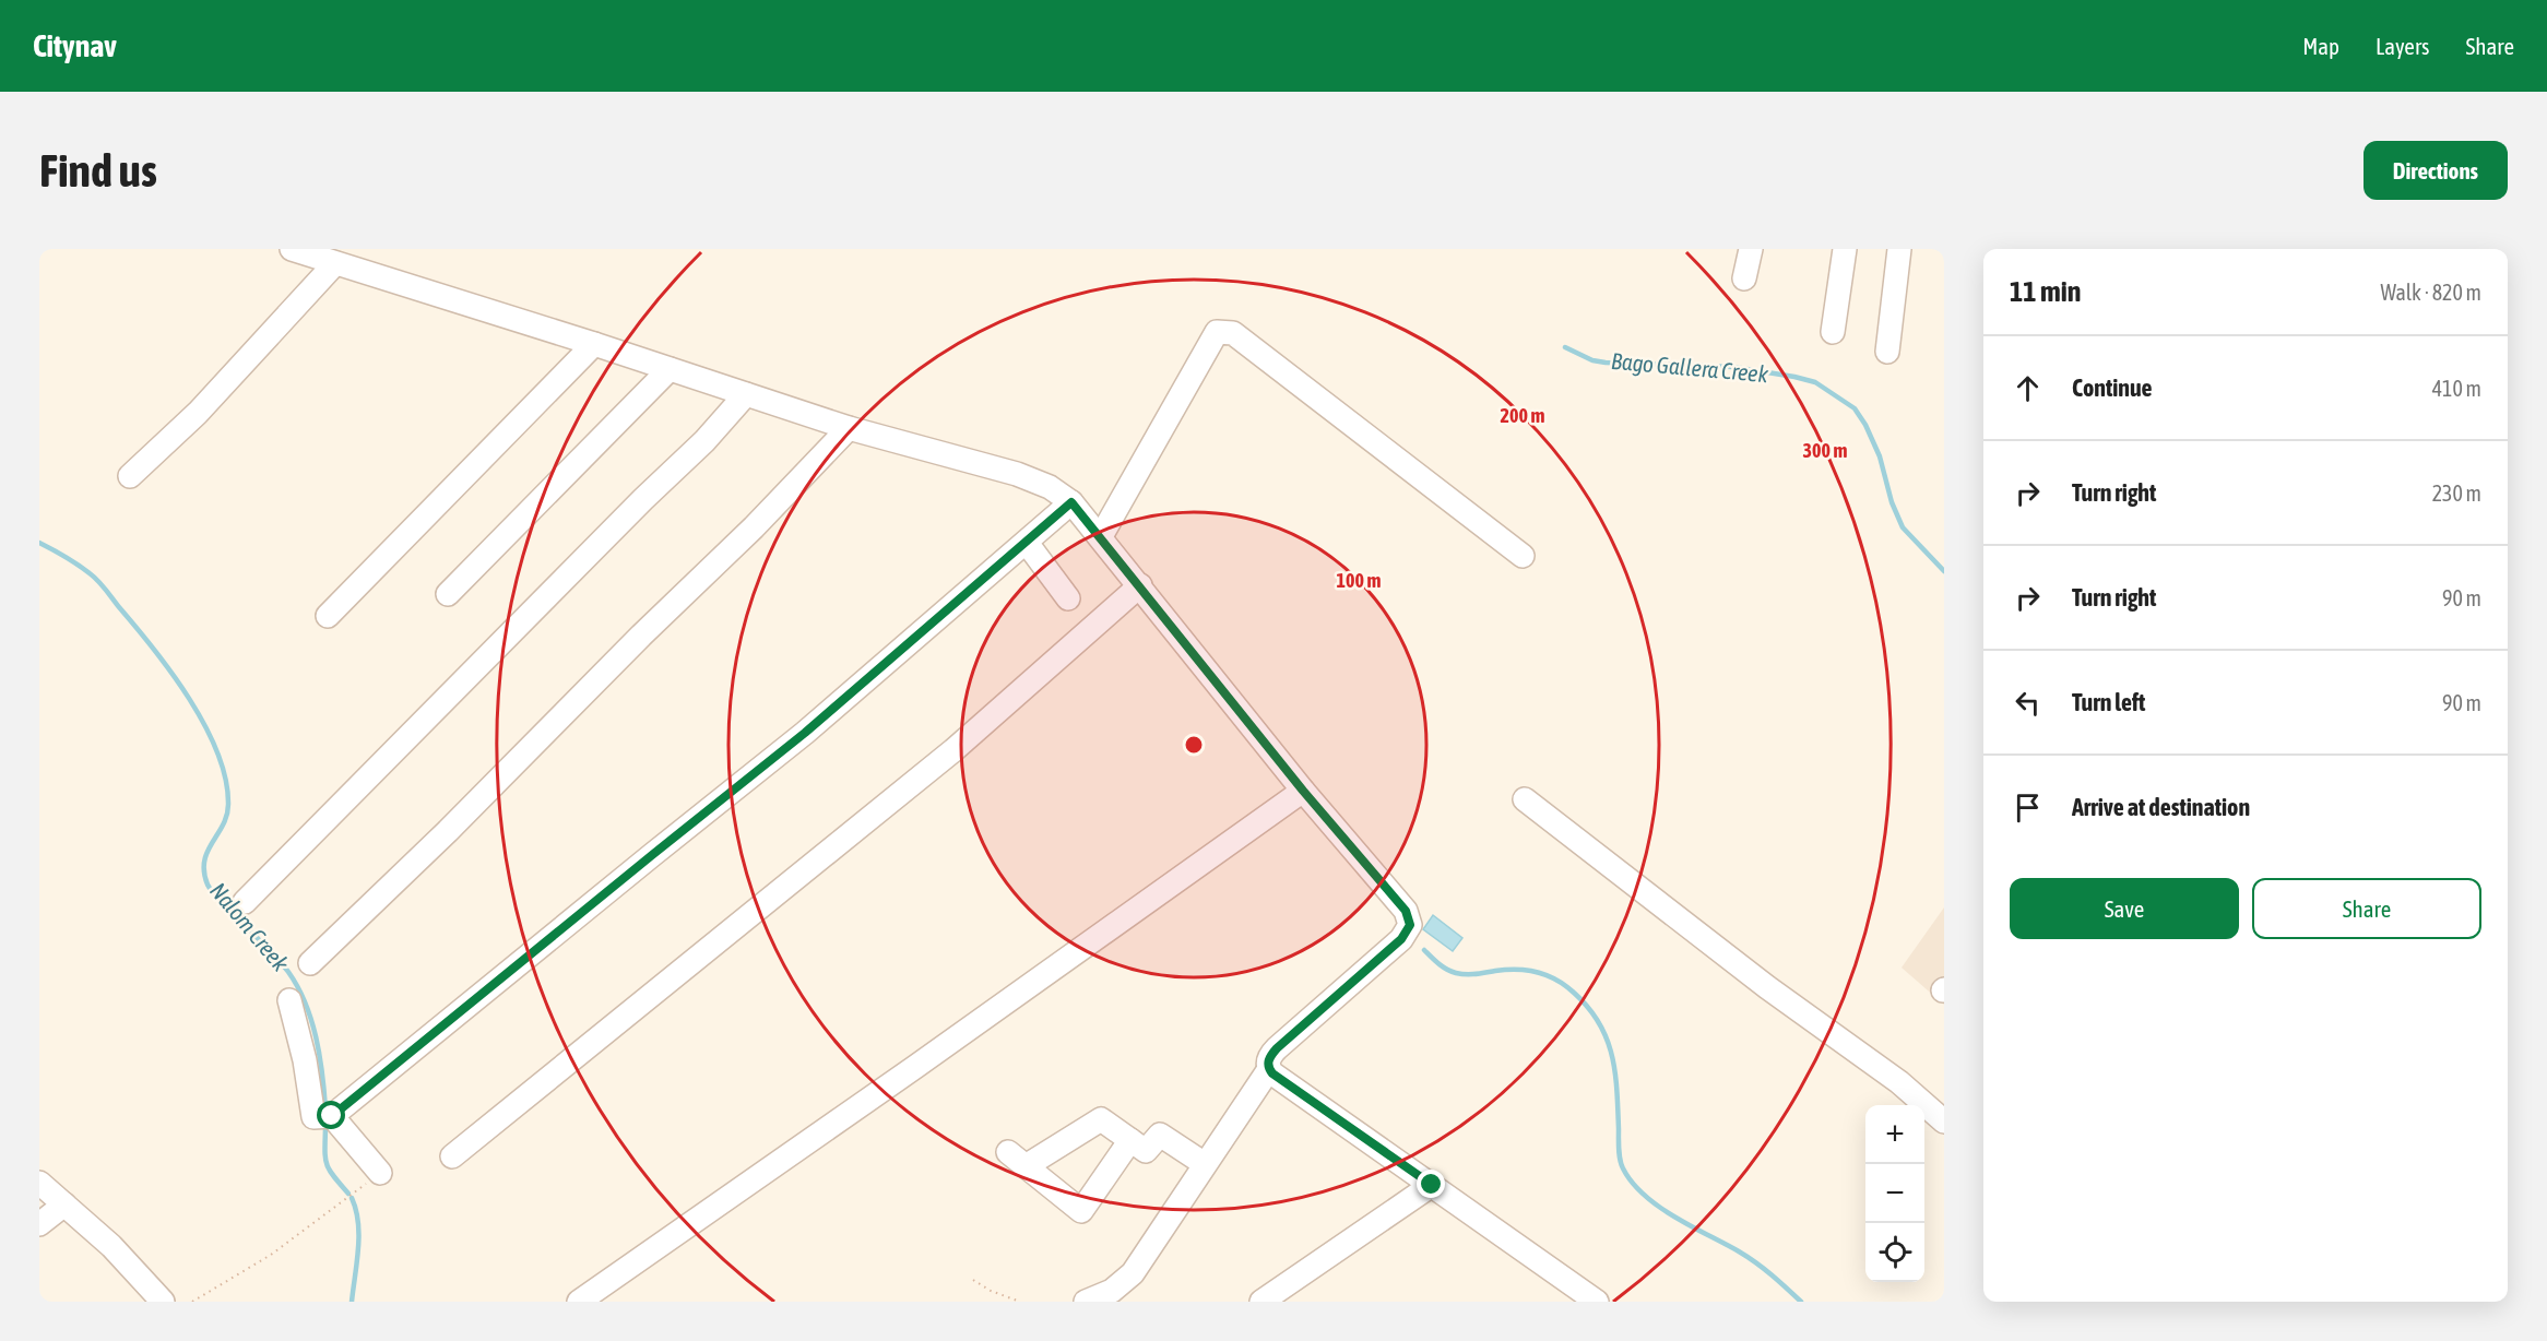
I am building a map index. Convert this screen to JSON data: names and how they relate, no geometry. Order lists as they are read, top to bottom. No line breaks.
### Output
{"water":["Bago Gallera Creek","Nalom Creek"],"page":{"header":"Citynav","nav":["Map","Layers","Share"],"buttons":["Directions",["Save","Share"]],"title":"Find us","heading":["11 min","Walk · 820 m"],"list":[["Continue","410 m"],["Turn right","230 m"],["Turn right","90 m"],["Turn left","90 m"],"Arrive at destination"],"map_buttons":["+","−"]},"rings":["200 m","300 m","100 m"]}
